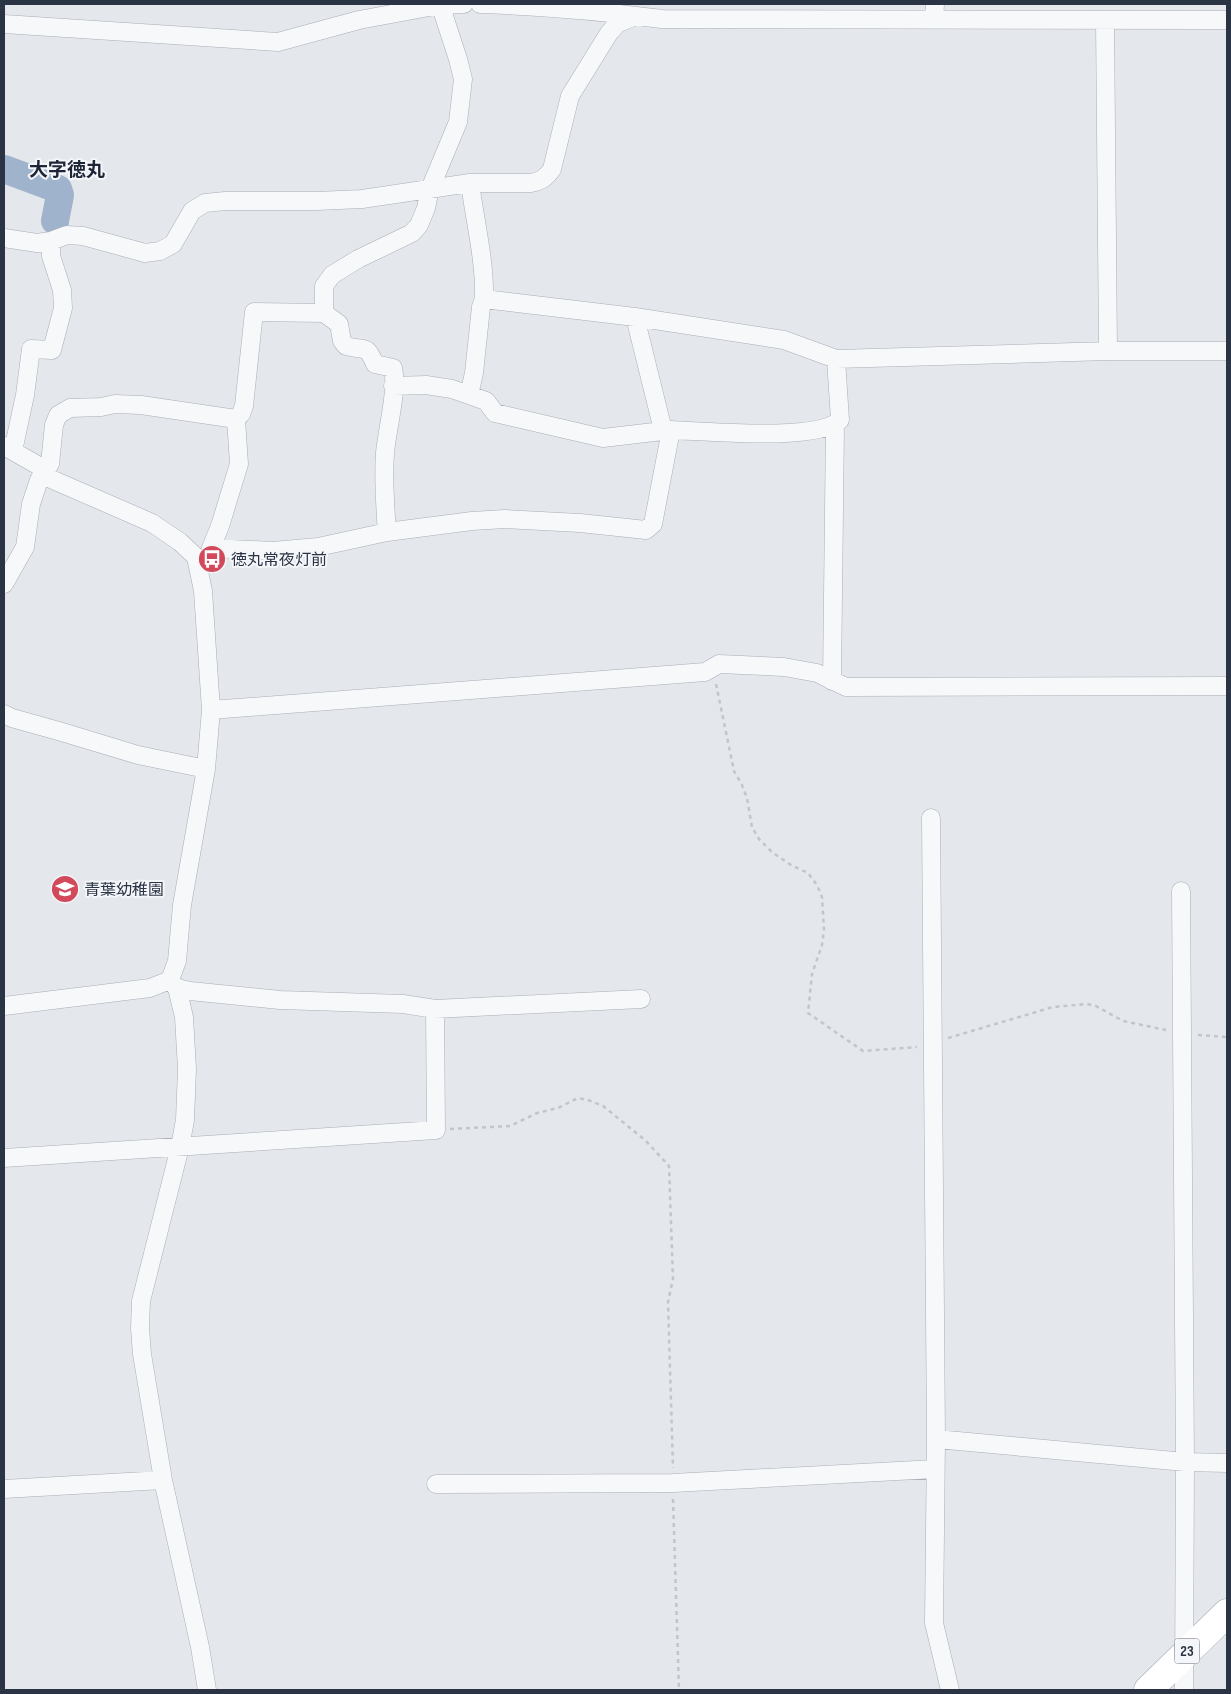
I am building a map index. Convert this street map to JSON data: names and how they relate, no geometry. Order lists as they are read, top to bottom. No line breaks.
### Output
{"streets":{"main road":["23"]},"districts":["大字徳丸"],"places":{"bus stop":["徳丸常夜灯前"],"school or university":["青葉幼稚園"]}}
